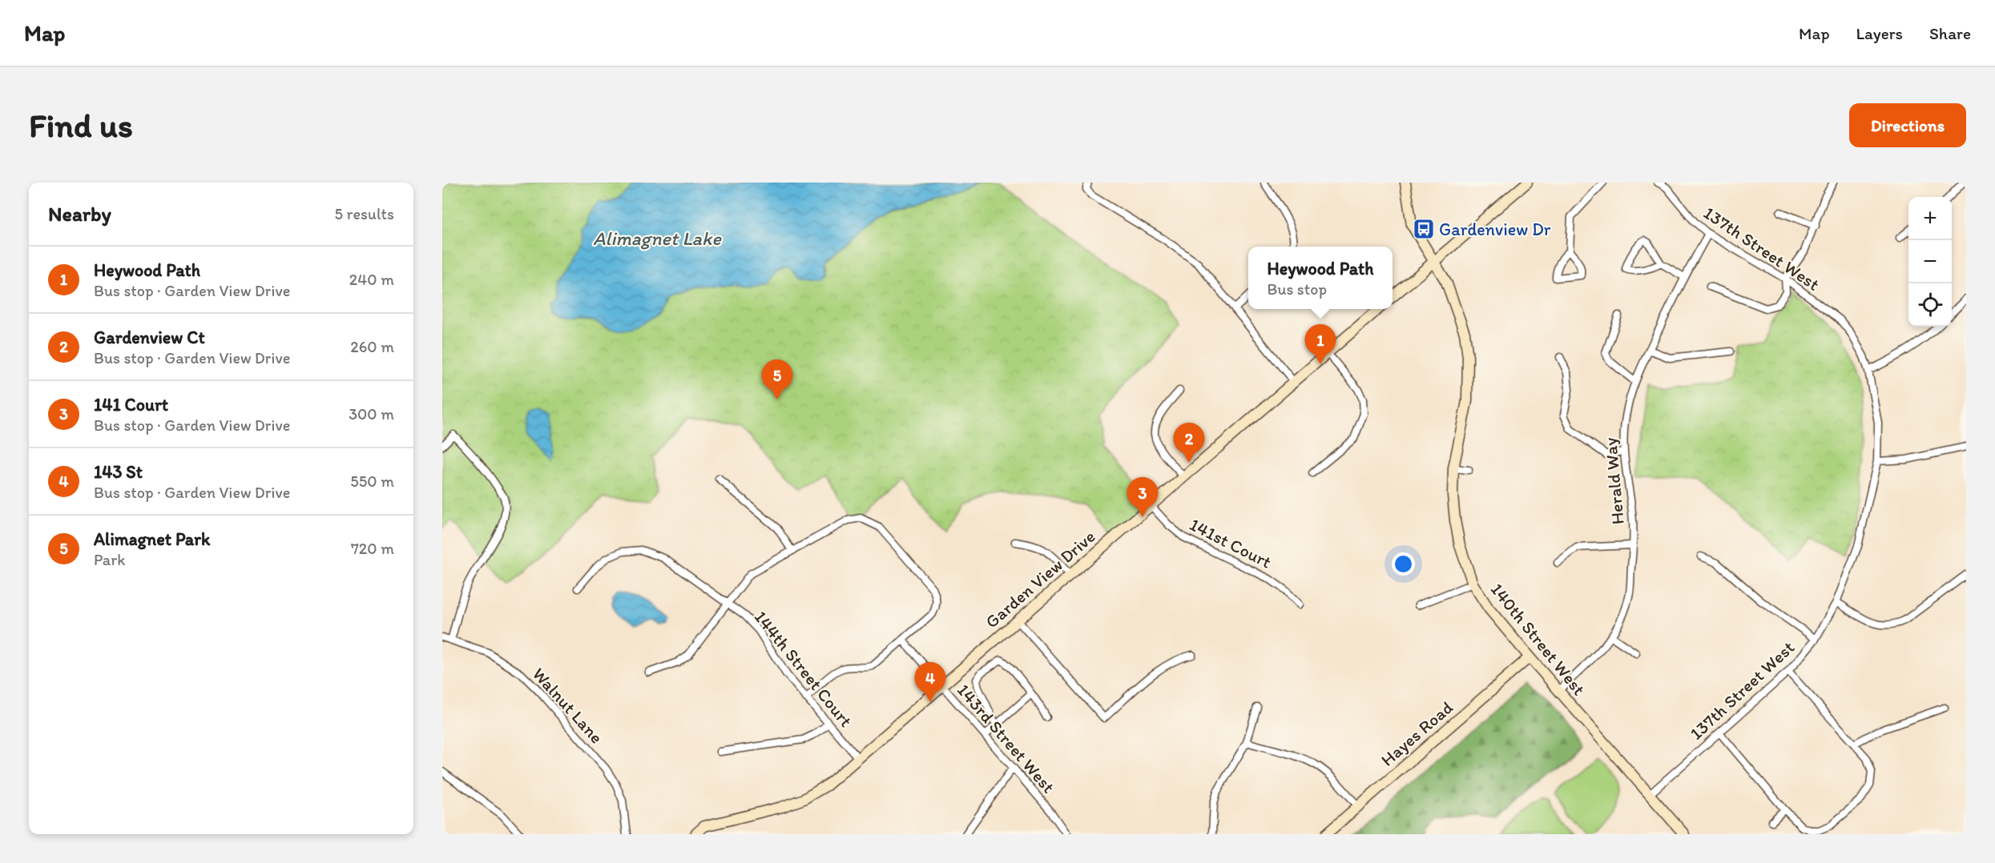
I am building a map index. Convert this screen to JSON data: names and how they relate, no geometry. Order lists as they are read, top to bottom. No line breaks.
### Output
{"streets":{"street":["137th Street West","Herald Way","141st Court","Garden View Drive","140th Street West","144th Street Court","Walnut Lane","Hayes Road","143rd Street West"]},"crossings":[["137th Street West","Herald Way"],["137th Street West","140th Street West"],["Herald Way","140th Street West"],["141st Court","Garden View Drive"],["Garden View Drive","144th Street Court"],["Garden View Drive","143rd Street West"],["140th Street West","Hayes Road"]],"water":["Alimagnet Lake"],"places":{"bus stop":["Gardenview Dr"]},"page":{"header":"Map","nav":["Map","Layers","Share"],"buttons":"Directions","title":"Find us","heading":["Nearby","5 results"],"map_buttons":["+","−"],"list":[{"mark":"1","name":"Heywood Path","note":"Bus stop · Garden View Drive","value":"240 m"},{"mark":"2","name":"Gardenview Ct","note":"Bus stop · Garden View Drive","value":"260 m"},{"mark":"3","name":"141 Court","note":"Bus stop · Garden View Drive","value":"300 m"},{"mark":"4","name":"143 St","note":"Bus stop · Garden View Drive","value":"550 m"},{"mark":"5","name":"Alimagnet Park","note":"Park","value":"720 m"}],"popup":["Heywood Path","Bus stop"],"pins":["1","5","2","3","4"]}}
